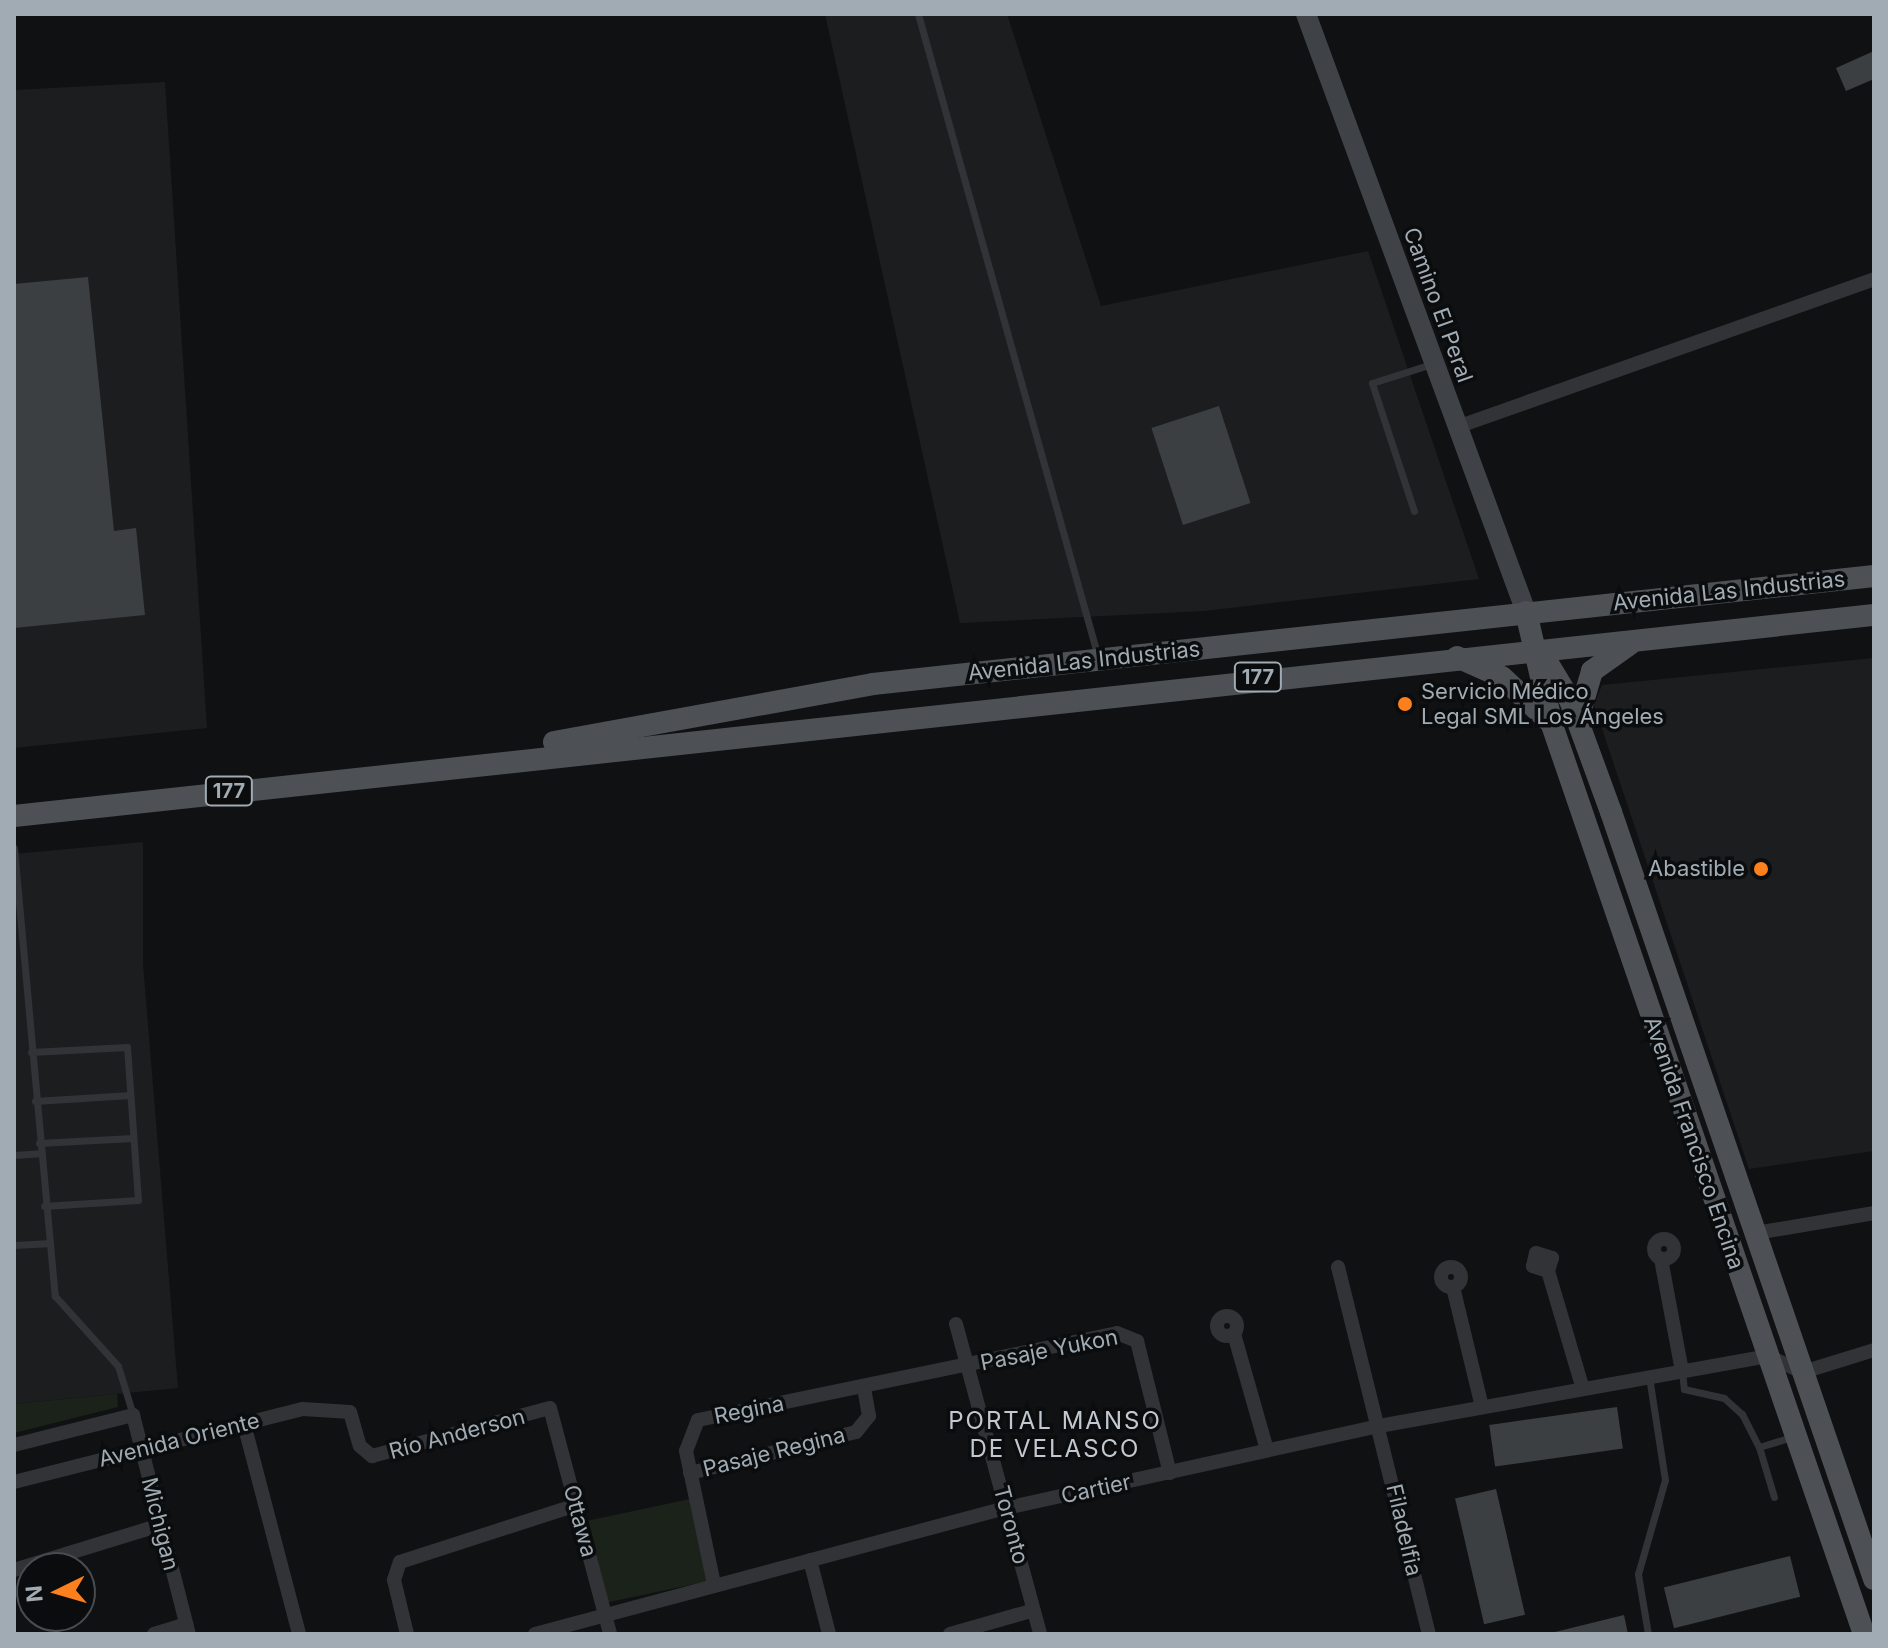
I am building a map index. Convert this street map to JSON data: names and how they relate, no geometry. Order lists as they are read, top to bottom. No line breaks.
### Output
{"streets":{"main road":["Avenida Las Industrias","177","Avenida Francisco Encina"],"street":["Camino El Peral","Pasaje Yukon","Regina","Río Anderson","Avenida Oriente","Pasaje Regina","Cartier","Ottawa","Michigan","Toronto","Filadelfia"]},"crossings":[["Camino El Peral","Avenida Las Industrias"],["Camino El Peral","Avenida Francisco Encina"],["Avenida Las Industrias","Avenida Francisco Encina"],["Avenida Francisco Encina","Cartier"],["Pasaje Yukon","Regina"],["Pasaje Yukon","Cartier"],["Pasaje Yukon","Toronto"],["Regina","Pasaje Regina"],["Regina","Cartier"],["Regina","Toronto"],["Río Anderson","Avenida Oriente"],["Río Anderson","Ottawa"],["Avenida Oriente","Michigan"],["Cartier","Ottawa"],["Cartier","Toronto"],["Cartier","Filadelfia"]],"districts":["PORTAL MANSO DE VELASCO"],"places":["Servicio Médico Legal SML Los Ángeles","Abastible"],"north":"left"}
